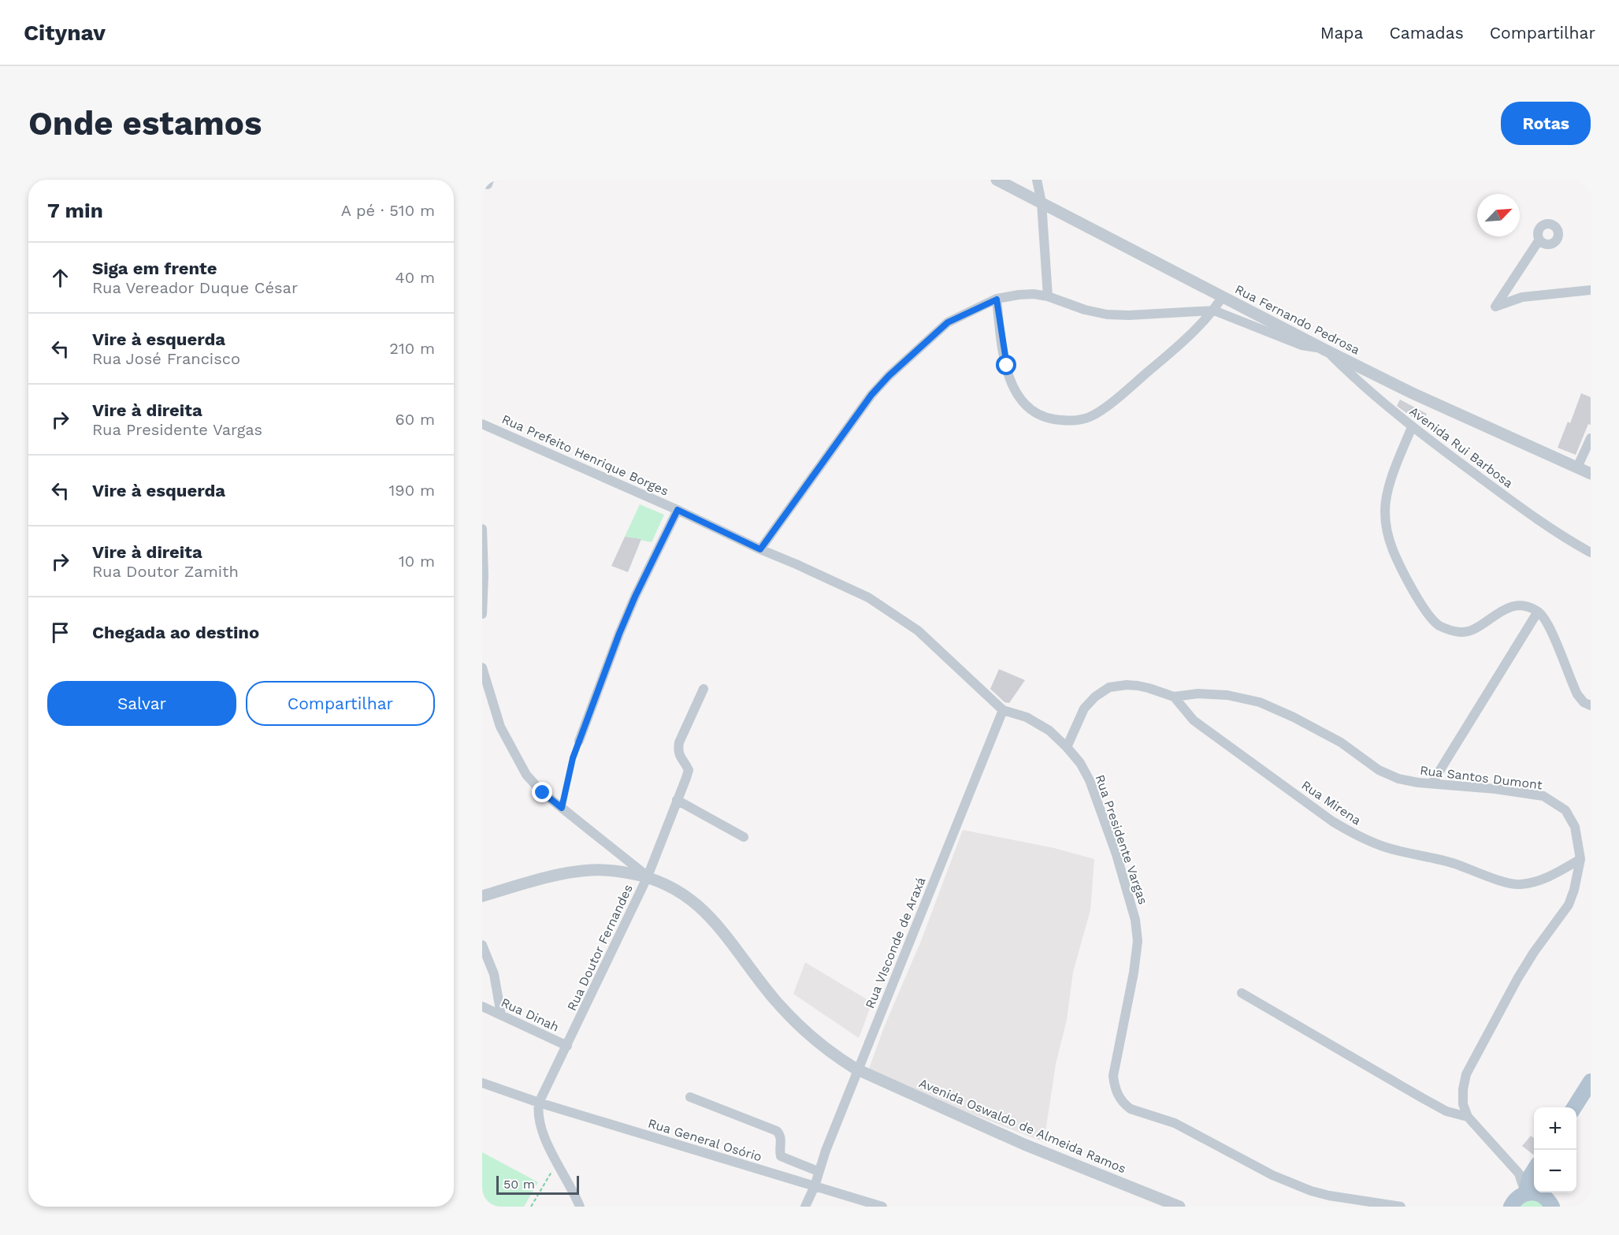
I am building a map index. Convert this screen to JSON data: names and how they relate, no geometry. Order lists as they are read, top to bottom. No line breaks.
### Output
{"streets":{"street":["Rua Fernando Pedrosa","Avenida Rui Barbosa","Rua Prefeito Henrique Borges","Rua Santos Dumont","Rua Mirena","Rua Presidente Vargas","Rua VIsconde de Araxá","Rua Doutor Fernandes","Rua Dinah","Avenida Oswaldo de Almeida Ramos","Rua General Osório"]},"crossings":[["Rua Fernando Pedrosa","Avenida Rui Barbosa"],["Rua Prefeito Henrique Borges","Rua Presidente Vargas"],["Rua Santos Dumont","Rua Mirena"],["Rua Santos Dumont","Rua Presidente Vargas"],["Rua Presidente Vargas","Rua VIsconde de Araxá"],["Rua VIsconde de Araxá","Rua General Osório"],["Rua Doutor Fernandes","Rua Dinah"],["Rua Doutor Fernandes","Avenida Oswaldo de Almeida Ramos"],["Rua Doutor Fernandes","Rua General Osório"]],"scale_bar":"50 m","north":"top right","page":{"header":"Citynav","nav":["Mapa","Camadas","Compartilhar"],"buttons":["Rotas",["Salvar","Compartilhar"]],"title":"Onde estamos","heading":["7 min","A pé · 510 m"],"list":[["Siga em frente","Rua Vereador Duque César","40 m"],["Vire à esquerda","Rua José Francisco","210 m"],["Vire à direita","Rua Presidente Vargas","60 m"],["Vire à esquerda","190 m"],["Vire à direita","Rua Doutor Zamith","10 m"],"Chegada ao destino"],"map_buttons":["+","−"],"scale":"50 m"}}
